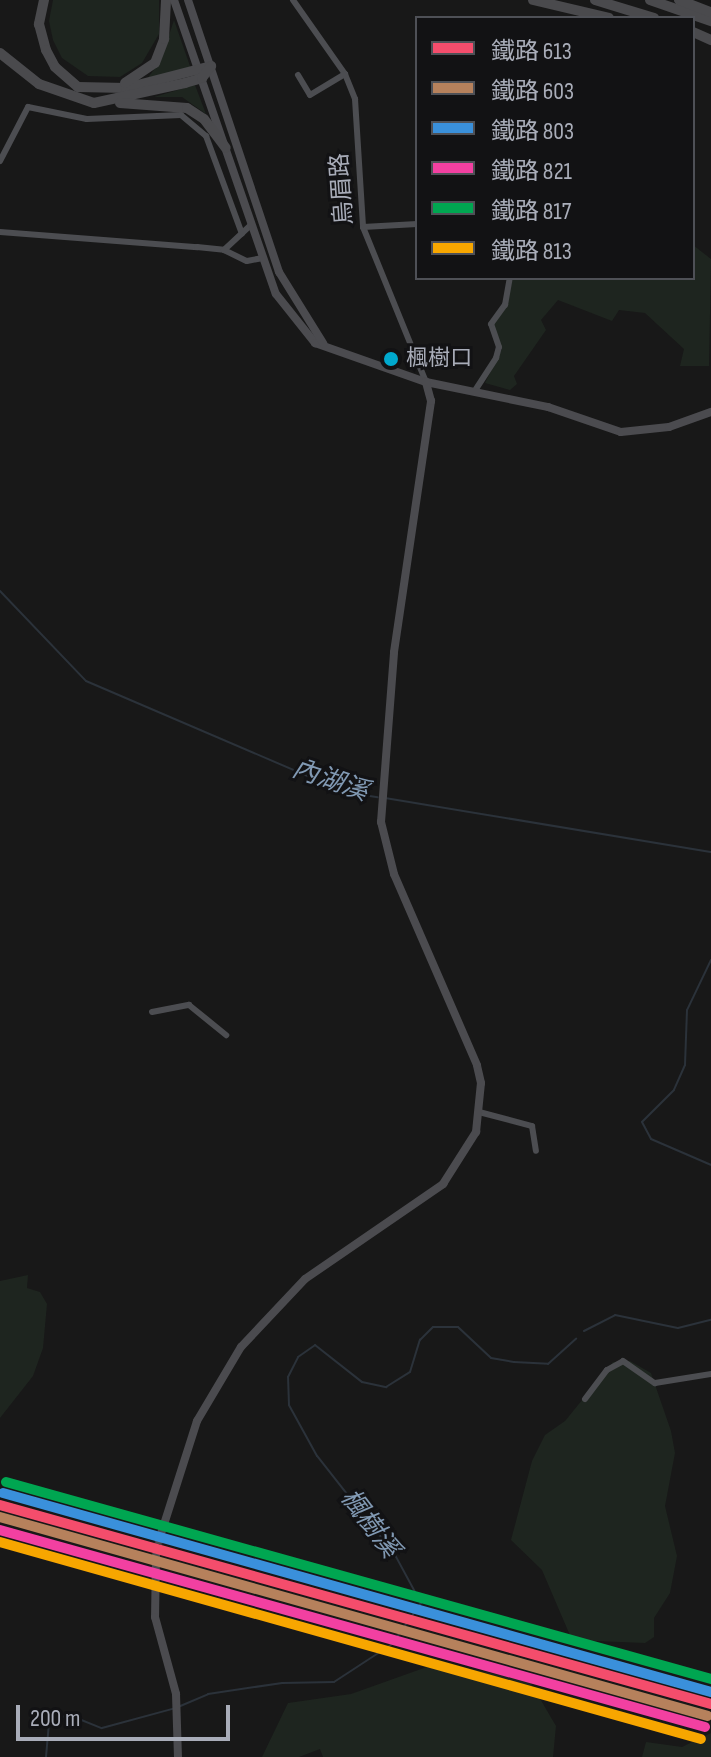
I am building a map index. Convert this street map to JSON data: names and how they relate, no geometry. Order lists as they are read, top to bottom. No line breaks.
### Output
{"streets":{"street":["烏眉路"]},"water":["內湖溪","楓樹溪"],"places":["楓樹口"],"lines":["rail line 817","rail line 803","rail line 613","rail line 603","rail line 821","rail line 813"],"legend":["鐵路 613","鐵路 603","鐵路 803","鐵路 821","鐵路 817","鐵路 813"],"scale_bar":"200 m"}
